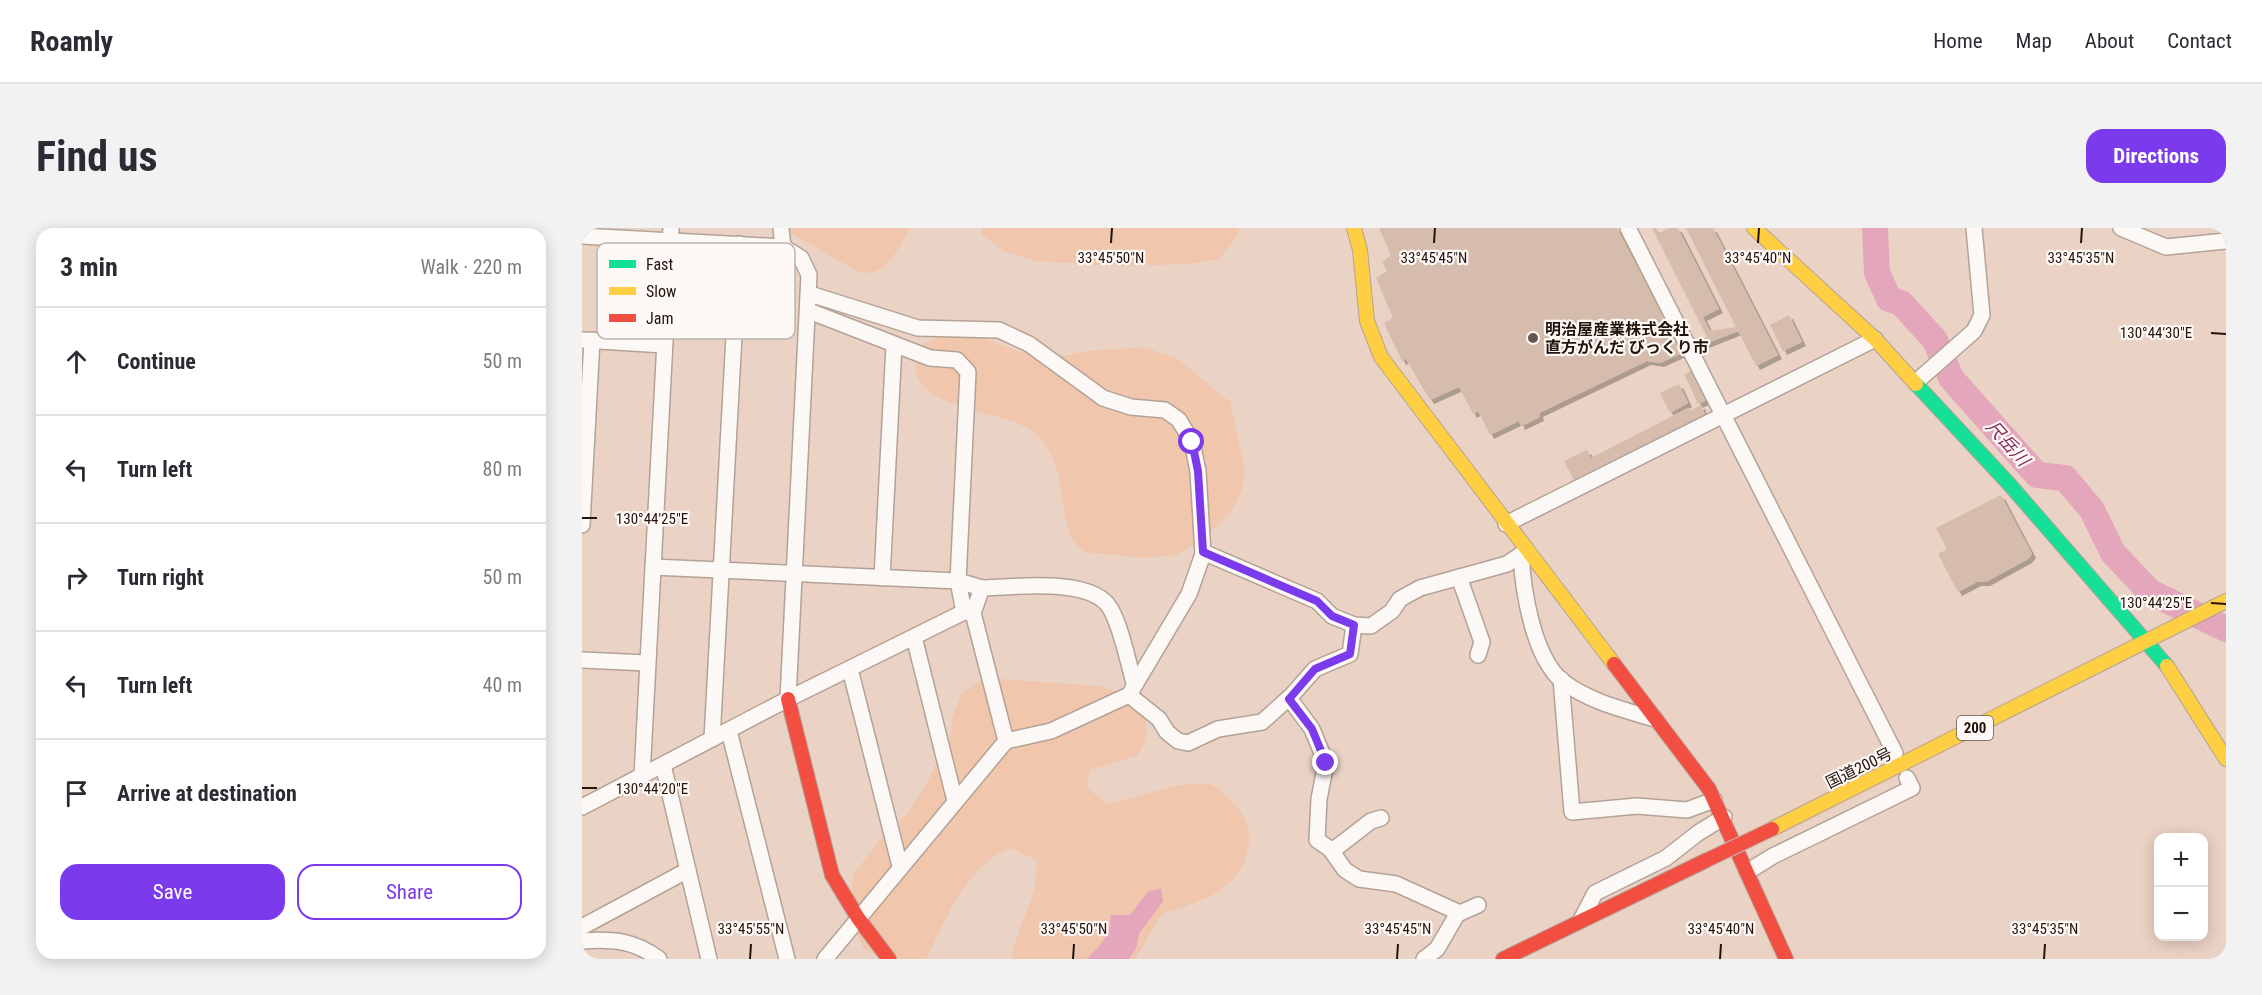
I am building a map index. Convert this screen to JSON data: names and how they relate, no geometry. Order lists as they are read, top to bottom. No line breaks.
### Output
{"streets":{"main road":["200","国道200号"]},"water":["尺岳川"],"places":["明治屋産業株式会社 直方がんだ びっくり市"],"legend":["Fast","Slow","Jam"],"page":{"header":"Roamly","nav":["Home","Map","About","Contact"],"buttons":["Directions",["Save","Share"]],"title":"Find us","heading":["3 min","Walk · 220 m"],"list":[["Continue","50 m"],["Turn left","80 m"],["Turn right","50 m"],["Turn left","40 m"],"Arrive at destination"],"map_buttons":["+","−"]},"coordinates":["33°45'50\"N","33°45'45\"N","33°45'40\"N","33°45'35\"N","130°44'30\"E","130°44'25\"E","130°44'20\"E","33°45'55\"N"]}
